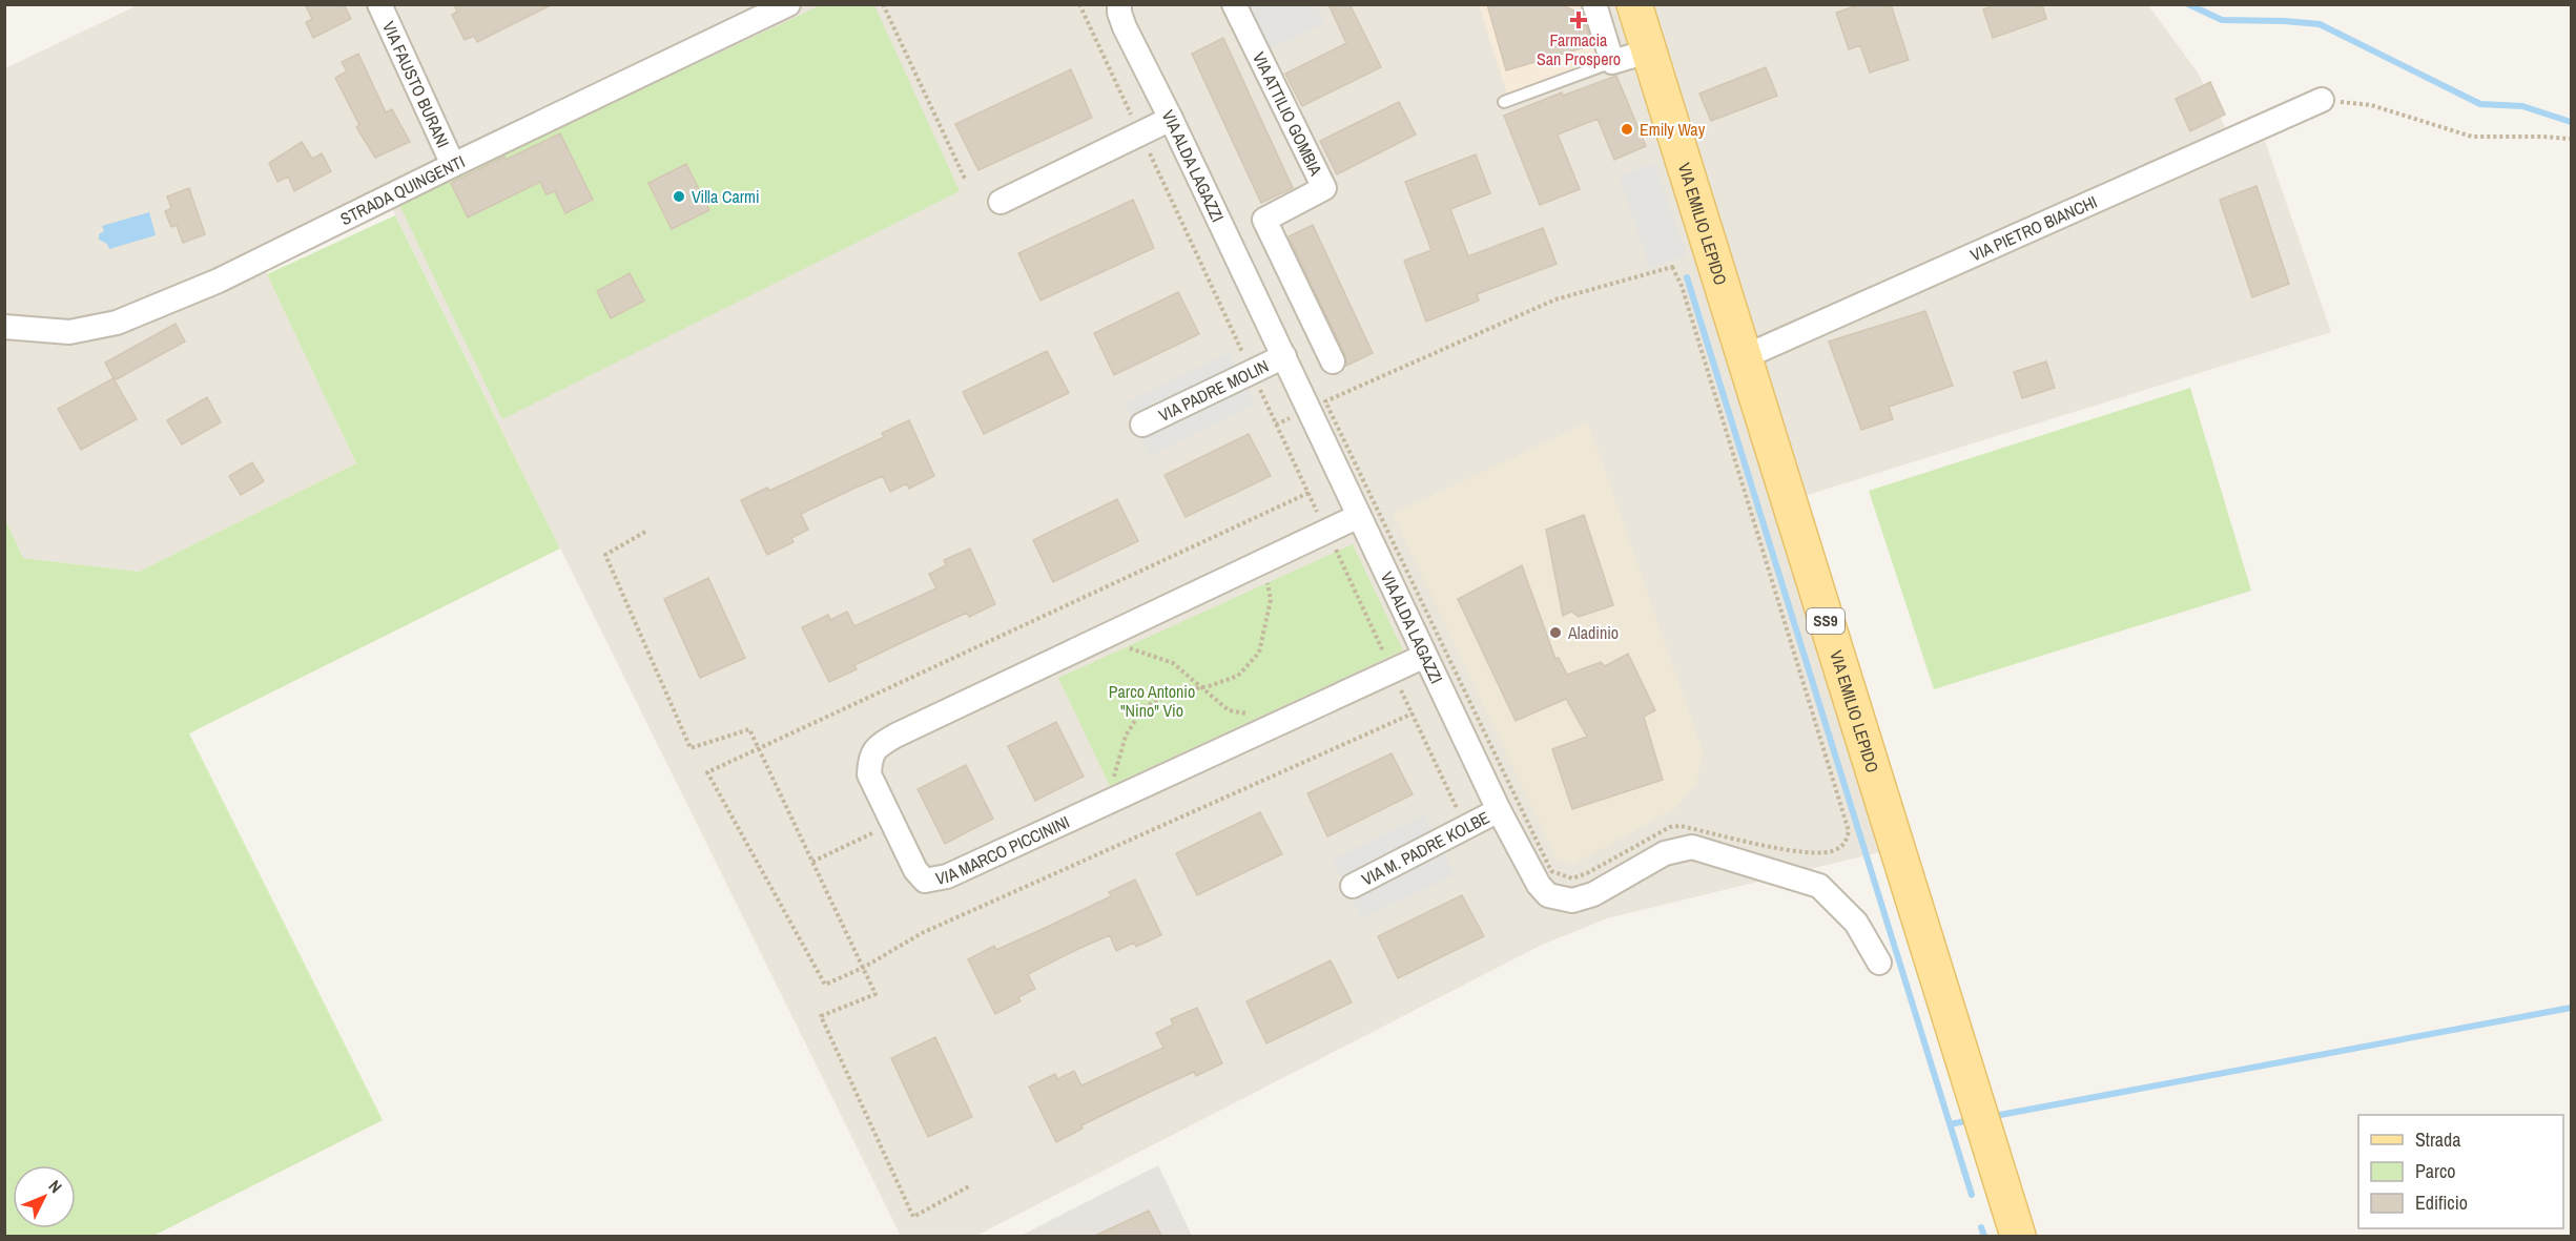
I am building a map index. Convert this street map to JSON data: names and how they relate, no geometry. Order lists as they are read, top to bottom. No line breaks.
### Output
{"streets":{"main road":["VIA EMILIO LEPIDO","SS9"],"street":["VIA FAUSTO BURANI","VIA ATTILIO GOMBIA","VIA ALDA LAGAZZI","STRADA QUINGENTI","VIA PIETRO BIANCHI","VIA PADRE MOLIN","VIA MARCO PICCININI","VIA M. PADRE KOLBE"]},"crossings":[["VIA FAUSTO BURANI","STRADA QUINGENTI"],["VIA ALDA LAGAZZI","VIA PADRE MOLIN"],["VIA ALDA LAGAZZI","VIA MARCO PICCININI"],["VIA ALDA LAGAZZI","VIA M. PADRE KOLBE"],["VIA EMILIO LEPIDO","VIA PIETRO BIANCHI"]],"parks":["Parco Antonio \"Nino\" Vio"],"places":{"health":["Farmacia San Prospero"],"other":["Emily Way","Villa Carmi","Aladinio"]},"legend":["Strada","Parco","Edificio"],"north":"top right"}
